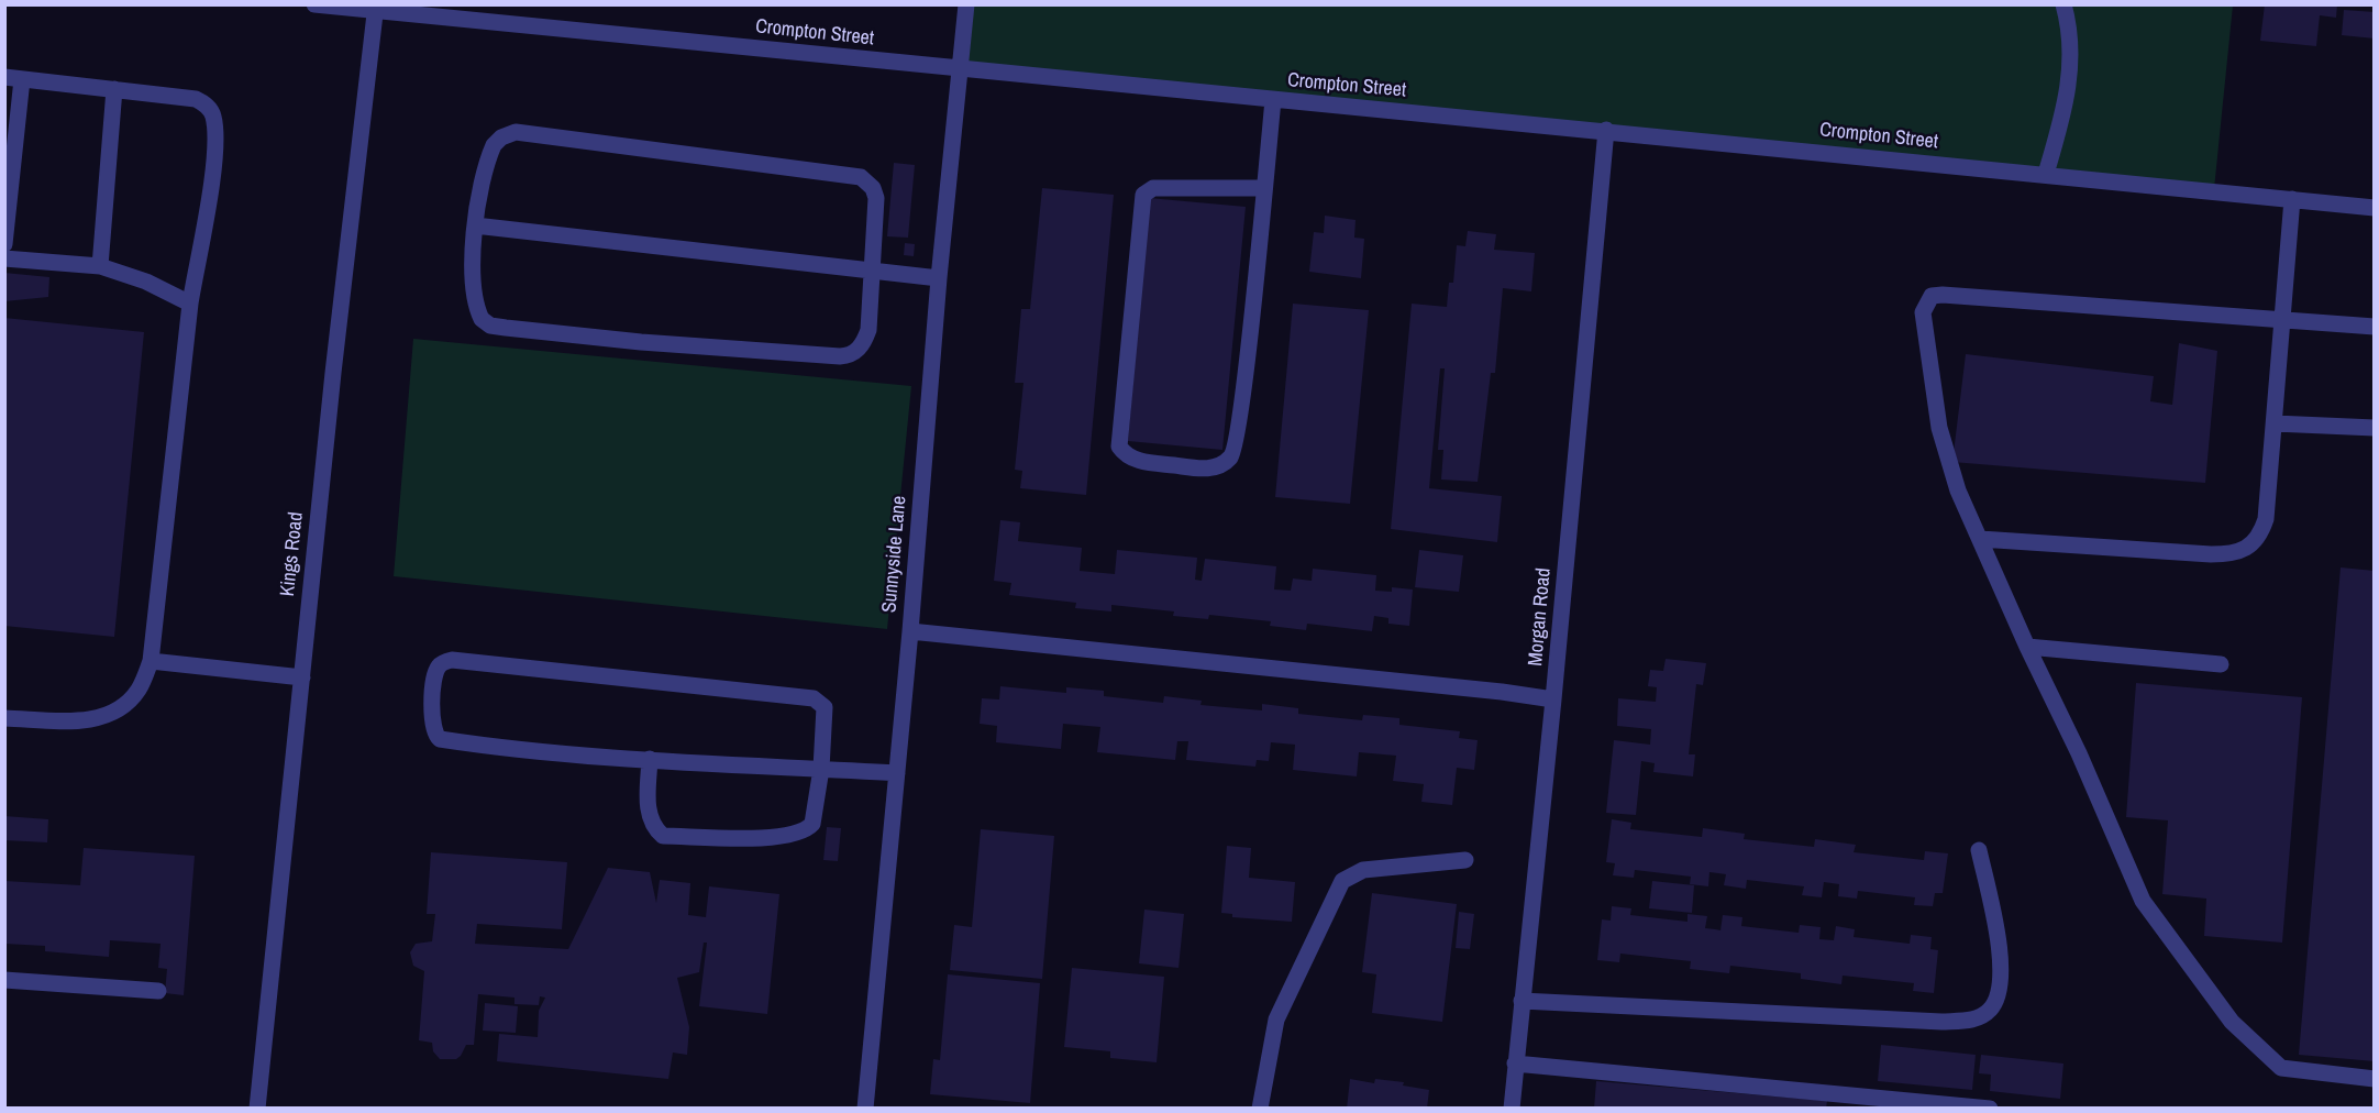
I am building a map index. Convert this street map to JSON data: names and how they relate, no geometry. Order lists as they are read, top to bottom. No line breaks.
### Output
{"streets":{"street":["Crompton Street","Kings Road","Sunnyside Lane","Morgan Road"]},"crossings":[["Crompton Street","Kings Road"],["Crompton Street","Sunnyside Lane"],["Crompton Street","Morgan Road"]]}
